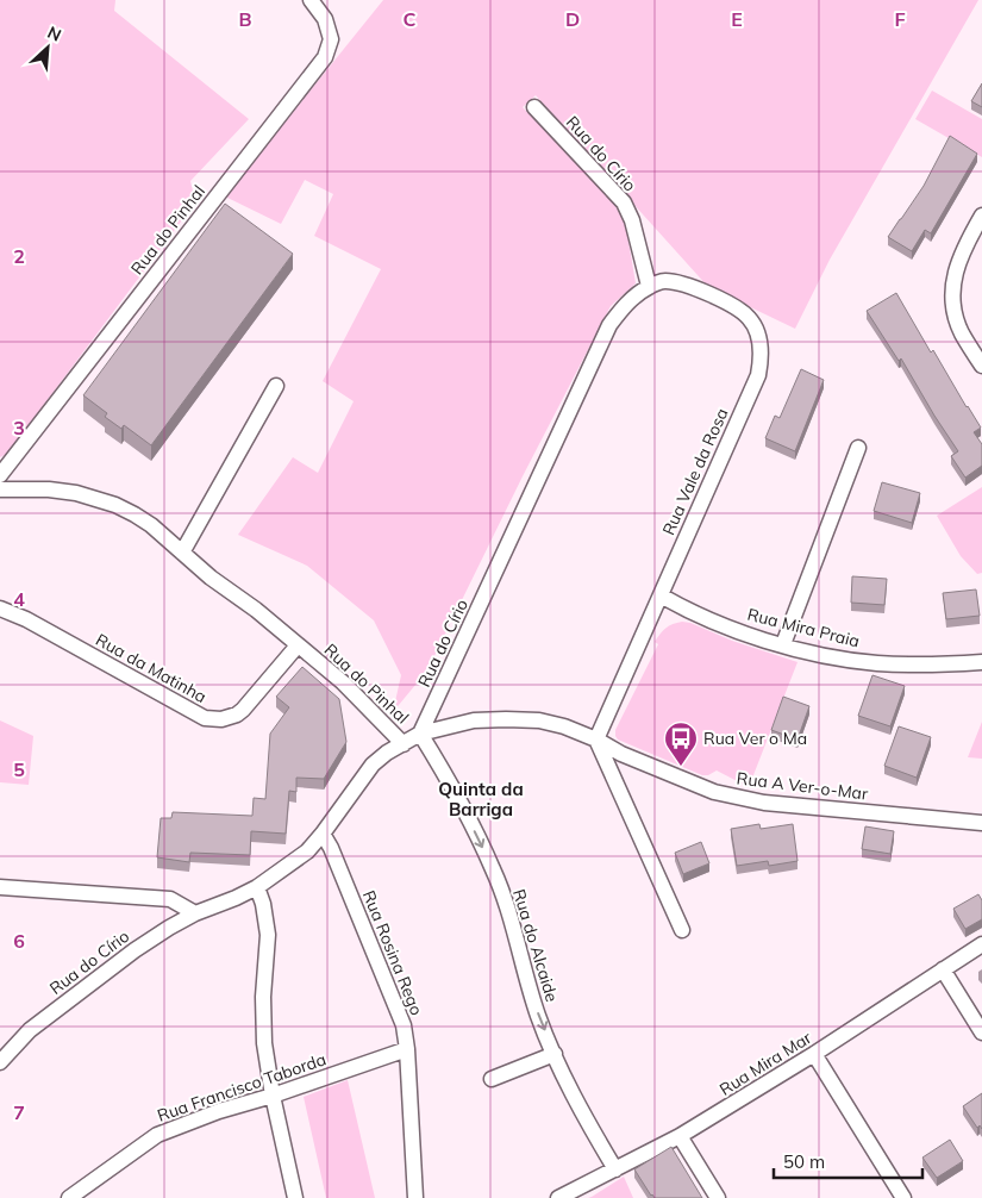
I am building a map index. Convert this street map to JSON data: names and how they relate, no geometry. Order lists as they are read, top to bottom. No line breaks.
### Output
{"streets":{"street":["Rua do Círio","Rua do Pinhal","Rua Vale da Rosa","Rua Mira Praia","Rua da Matinha","Rua A Ver-o-Mar","Rua do Alcaide","Rua Rosina Rego","Rua Mira Mar","Rua Francisco Taborda"]},"crossings":[["Rua do Círio","Rua do Pinhal"],["Rua do Círio","Rua Vale da Rosa"],["Rua do Círio","Rua A Ver-o-Mar"],["Rua do Círio","Rua do Alcaide"],["Rua do Círio","Rua Rosina Rego"],["Rua do Pinhal","Rua da Matinha"],["Rua Vale da Rosa","Rua Mira Praia"],["Rua Vale da Rosa","Rua A Ver-o-Mar"],["Rua A Ver-o-Mar","Rua do Alcaide"],["Rua do Alcaide","Rua Mira Mar"],["Rua Rosina Rego","Rua Francisco Taborda"]],"one_way":["Rua do Alcaide"],"districts":["Quinta da Barriga"],"places":{"bus stop":["Rua Ver o Ma"]},"scale_bar":"50 m","north":"top right","grid":{"columns":["B","C","D","E","F"],"rows":["2","3","4","5","6","7"]}}
